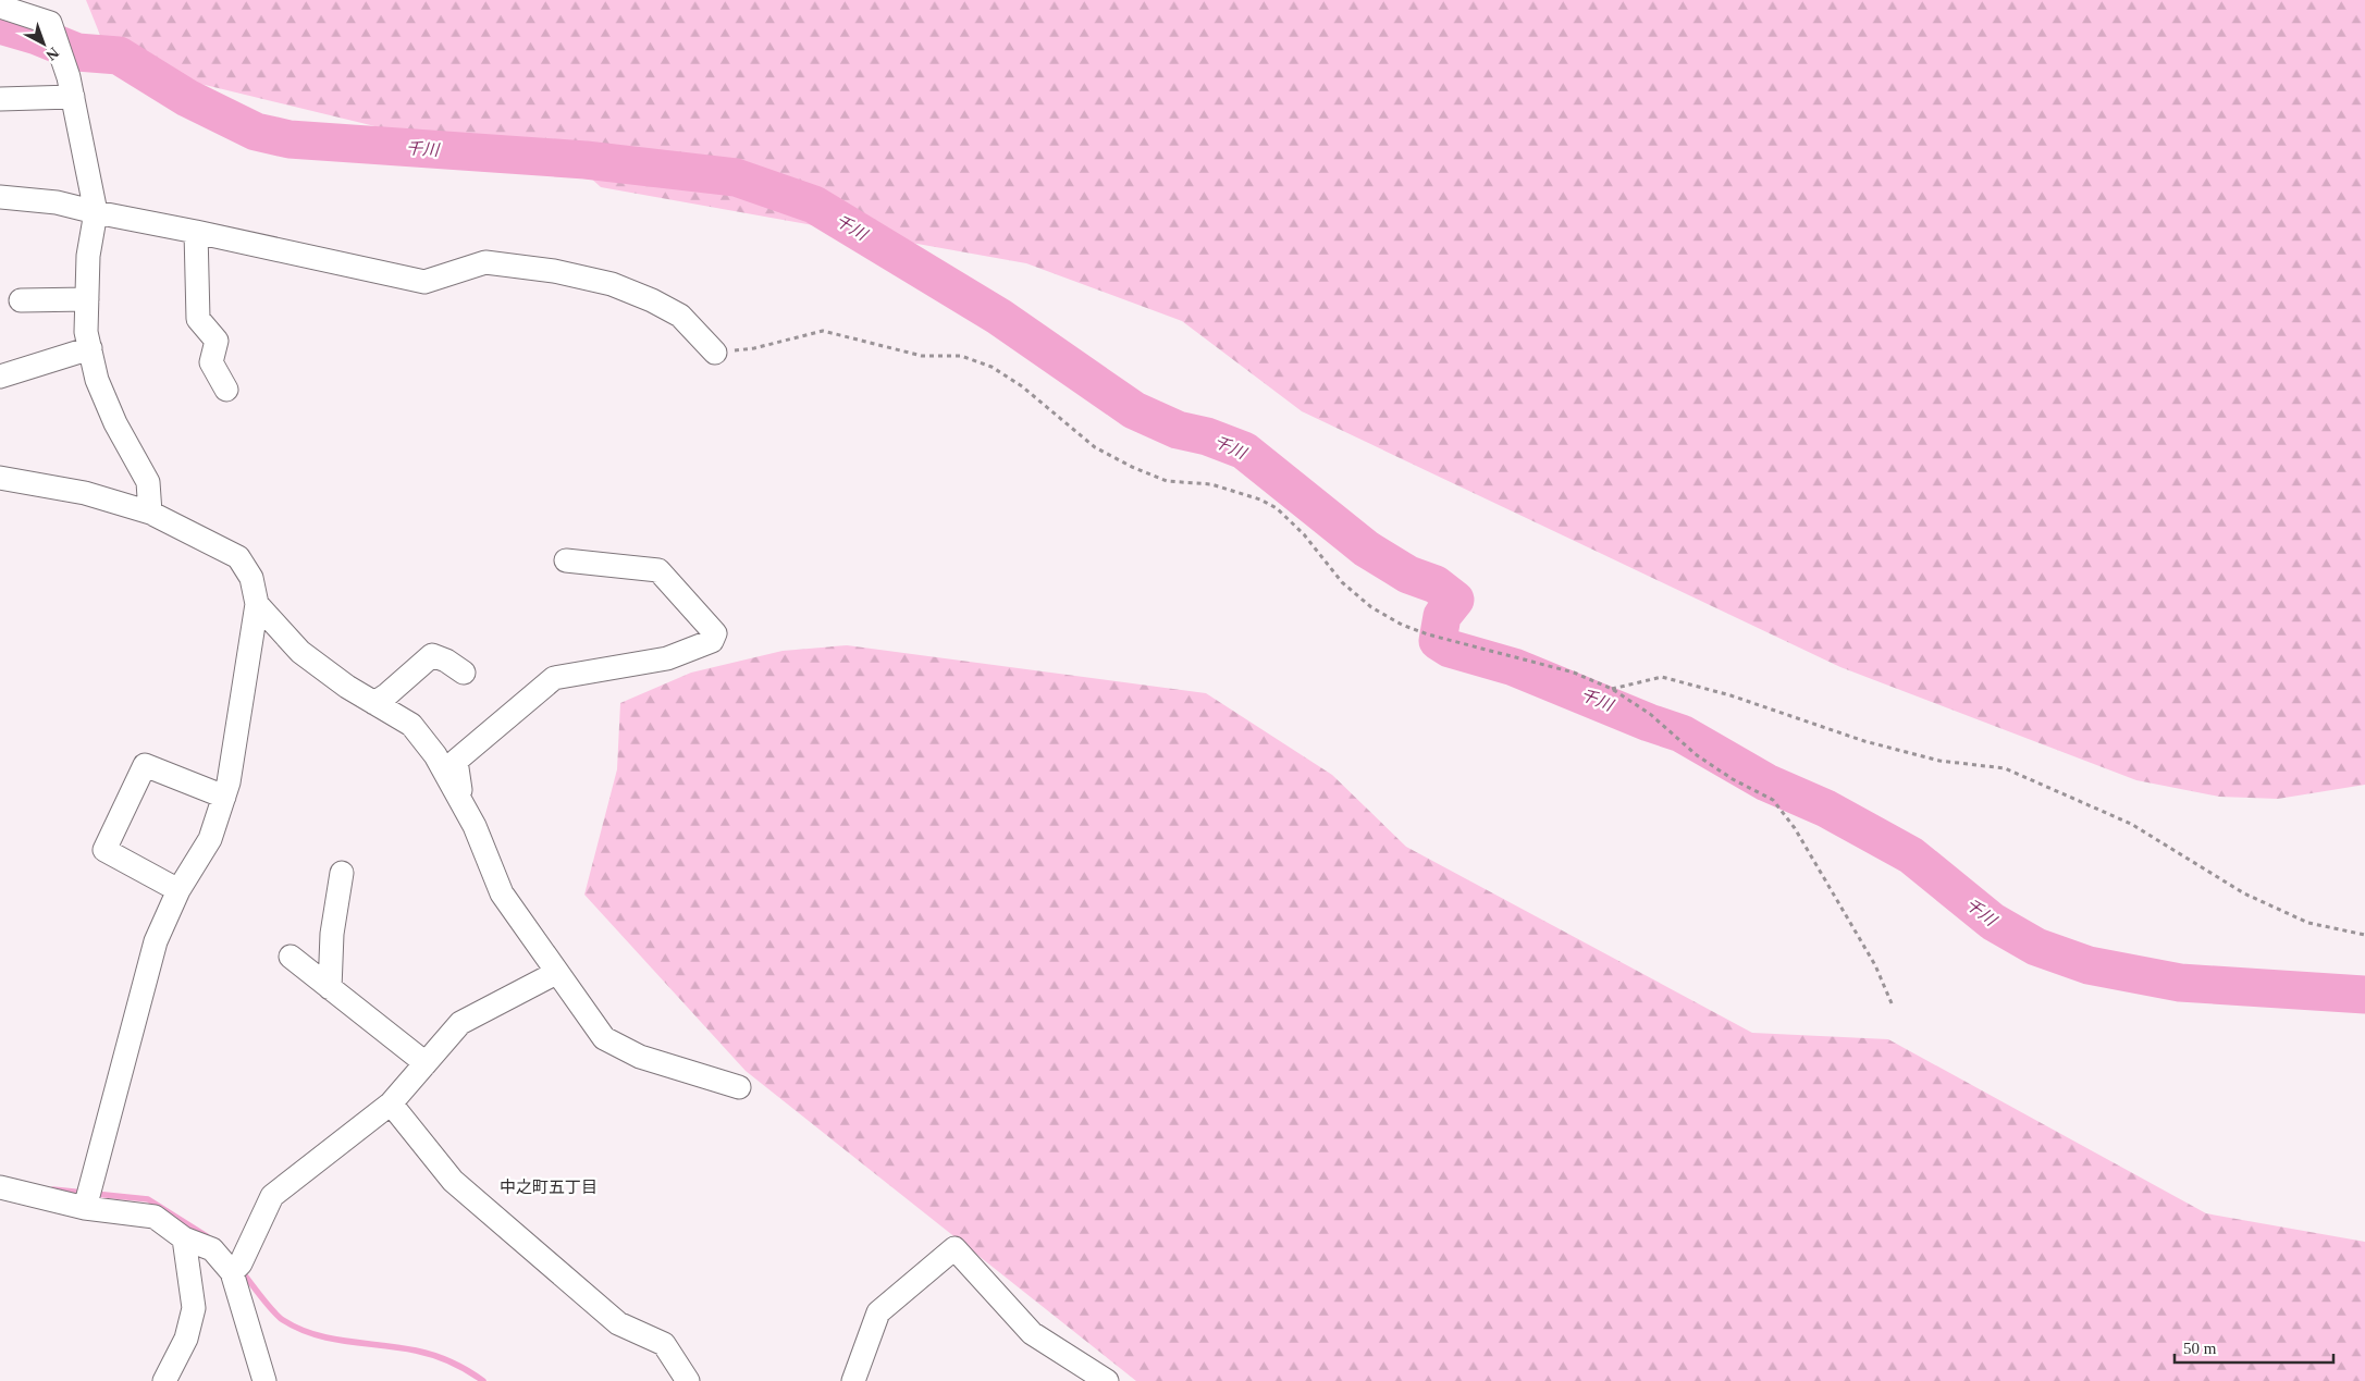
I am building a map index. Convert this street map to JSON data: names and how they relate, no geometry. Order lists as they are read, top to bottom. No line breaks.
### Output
{"districts":["中之町五丁目"],"water":["千川"],"scale_bar":"50 m","north":"bottom right"}
